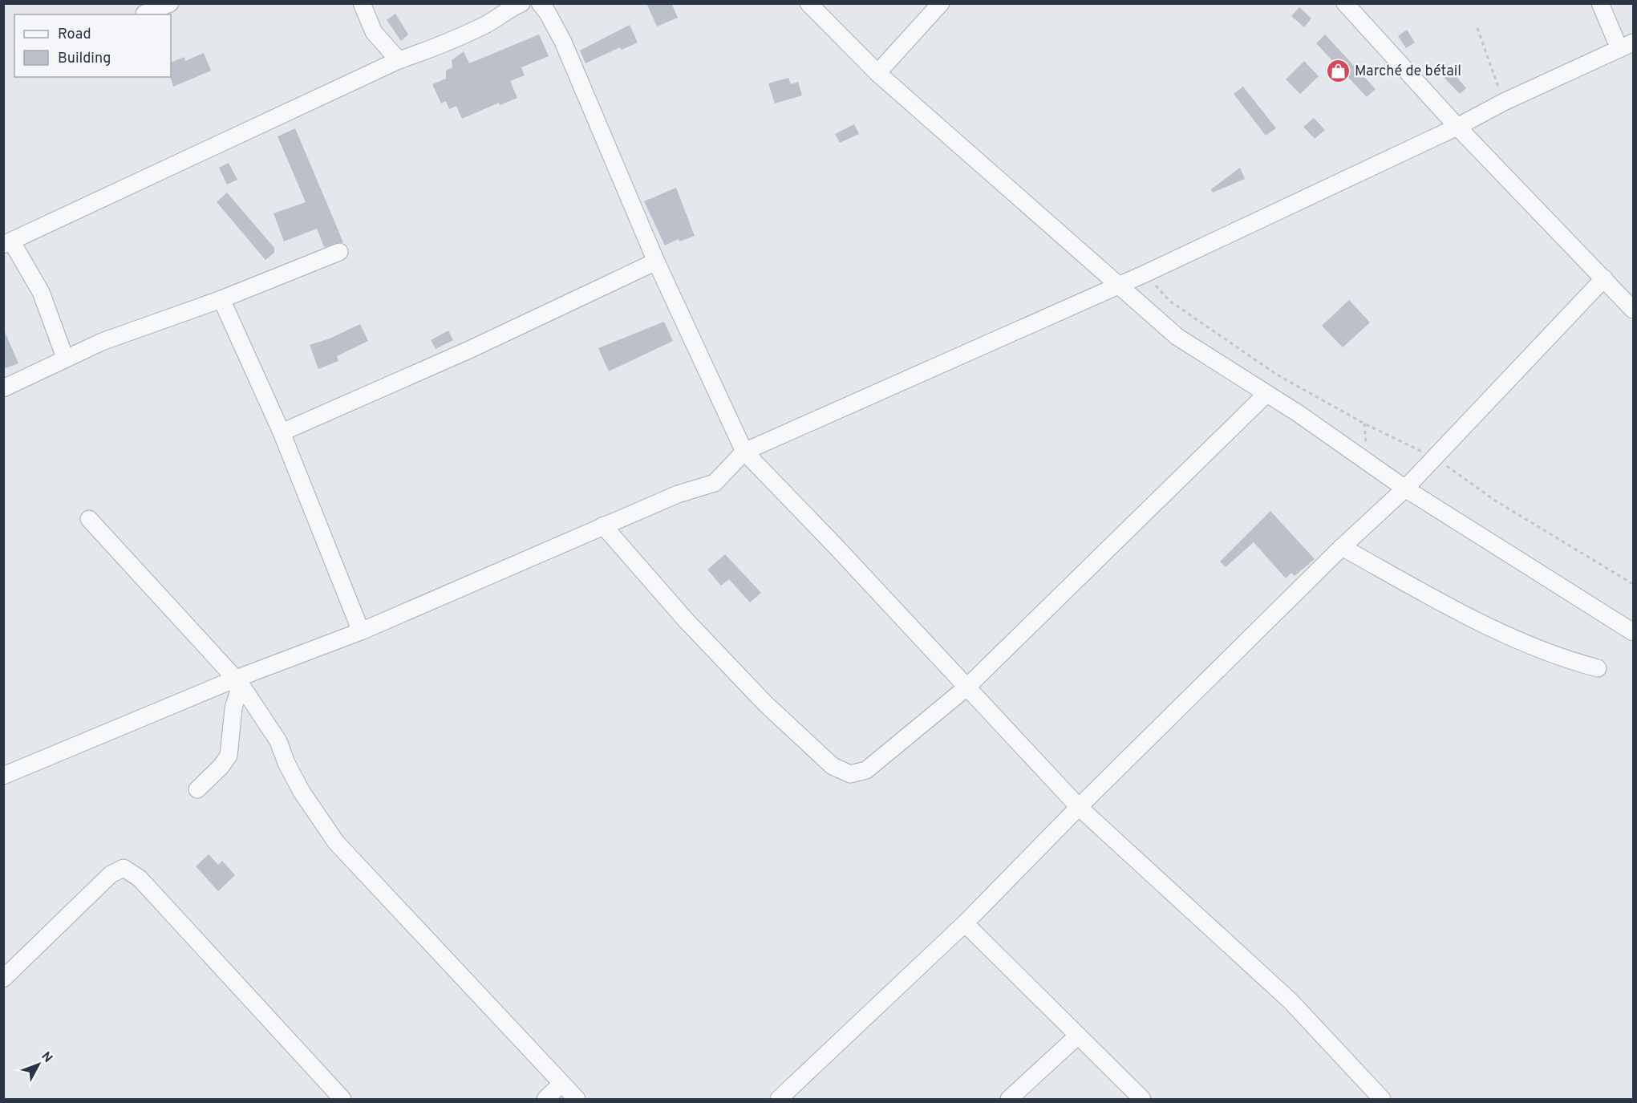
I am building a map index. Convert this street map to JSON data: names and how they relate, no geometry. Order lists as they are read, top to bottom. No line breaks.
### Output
{"places":{"shop":["Marché de bétail"]},"legend":["Road","Building"],"north":"top right"}
